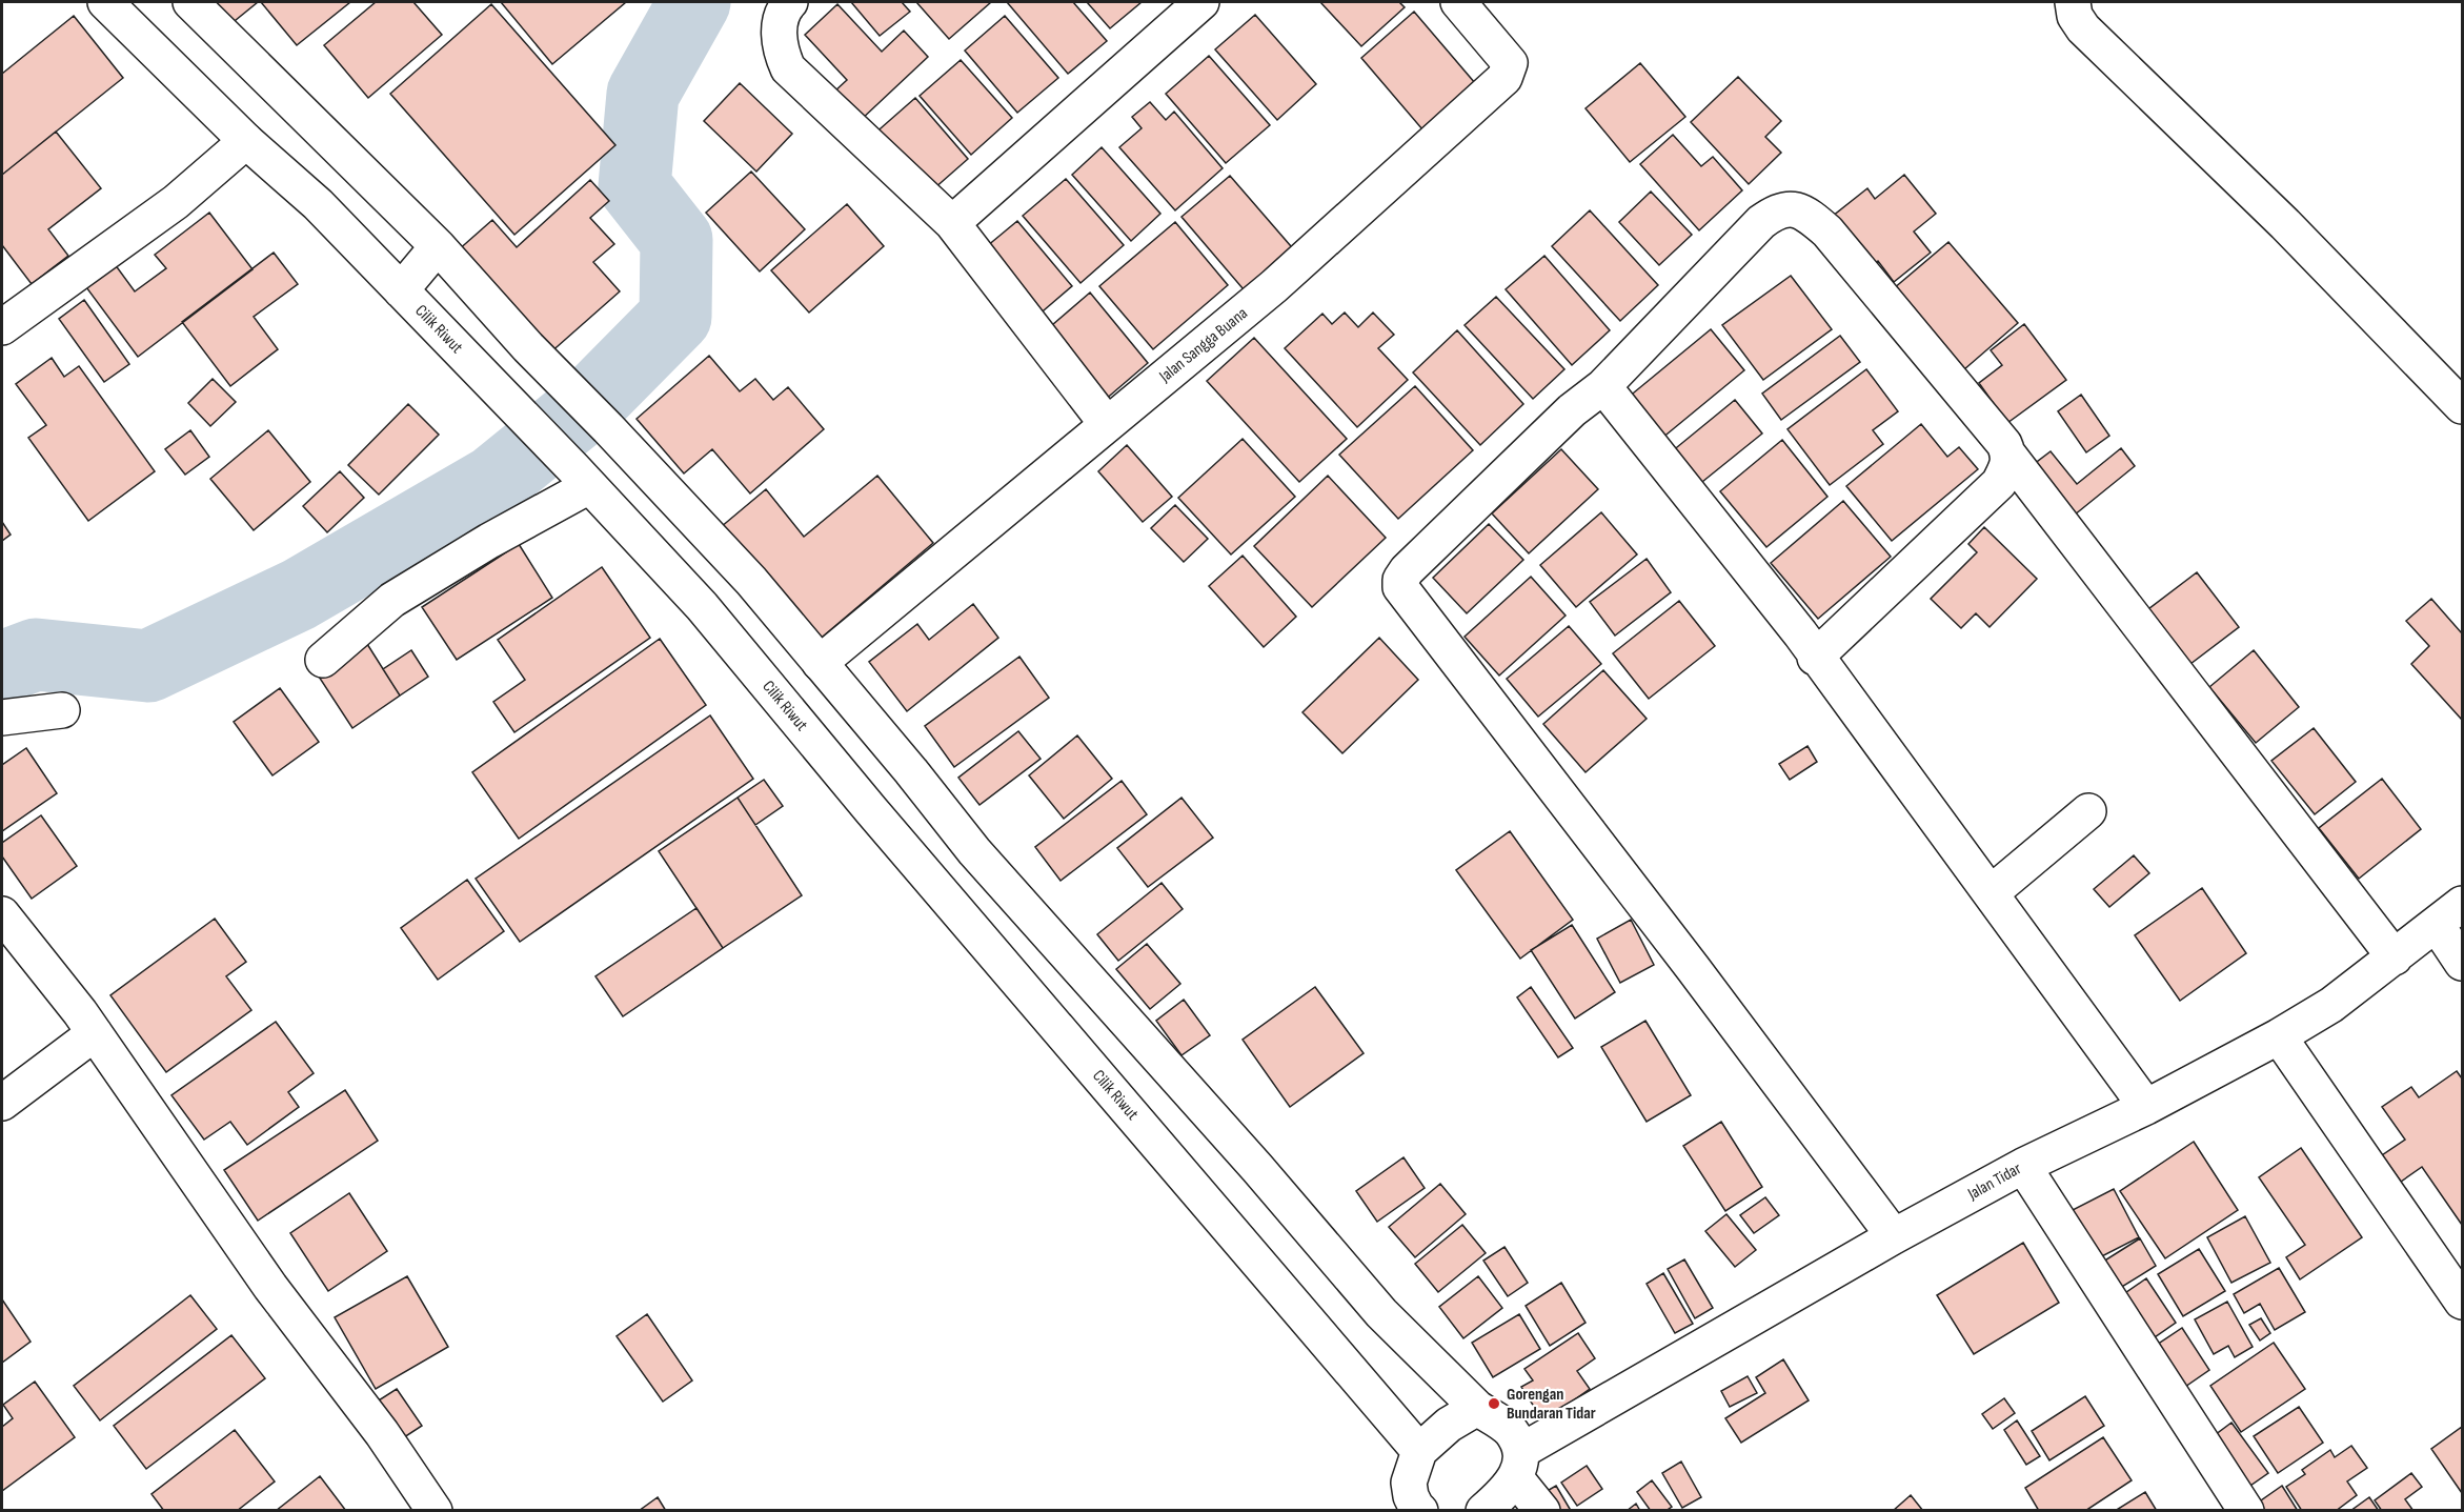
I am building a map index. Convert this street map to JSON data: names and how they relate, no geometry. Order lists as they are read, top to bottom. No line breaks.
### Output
{"streets":{"street":["Cilik Riwut","Jalan Sangga Buana","Jalan Tidar"]},"places":["Gorengan Bundaran Tidar"]}
